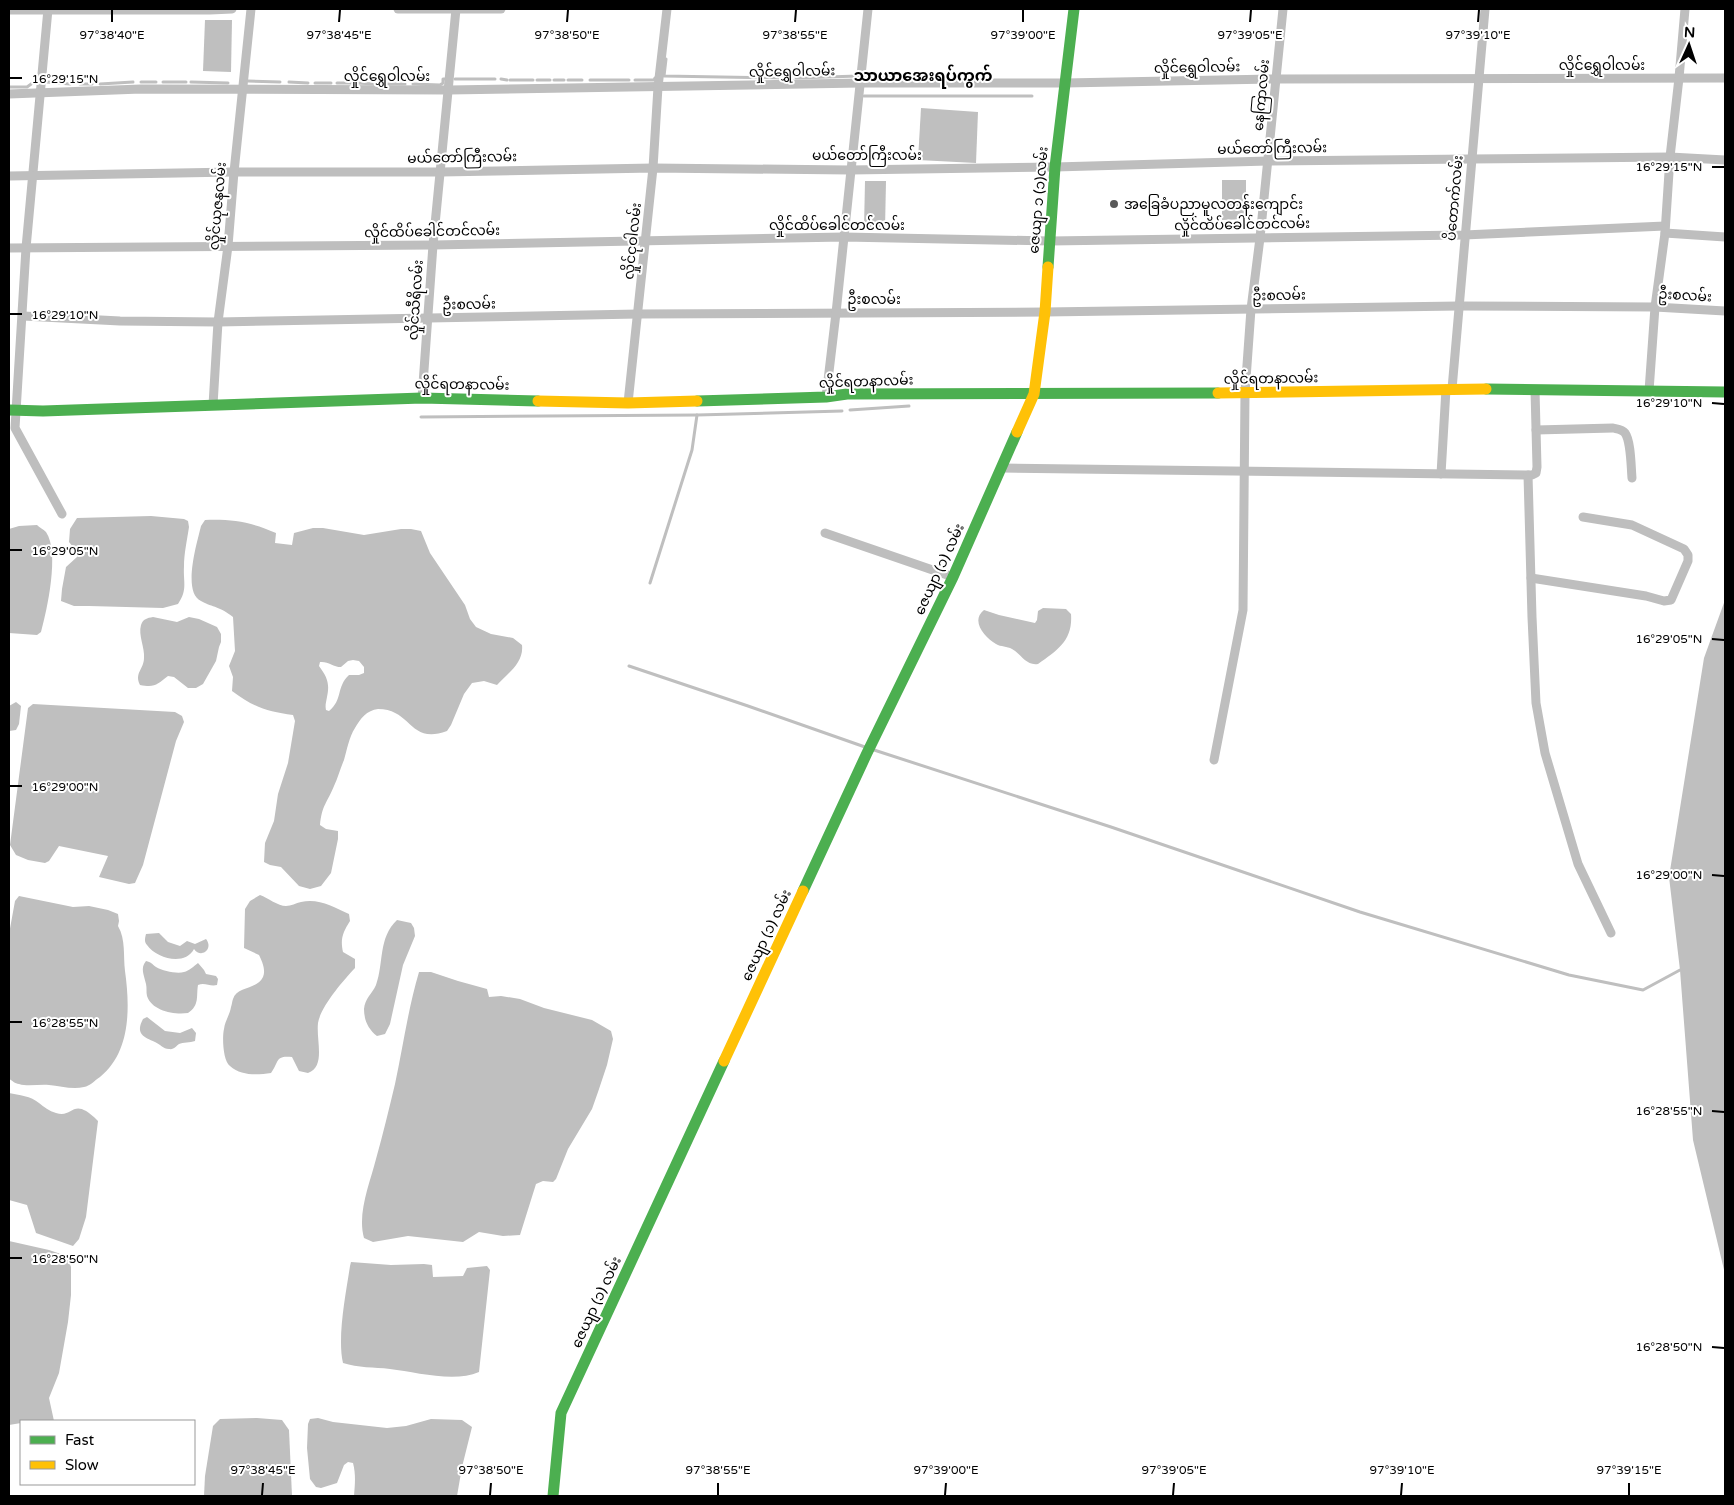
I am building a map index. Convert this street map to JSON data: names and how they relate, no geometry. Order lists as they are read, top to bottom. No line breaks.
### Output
{"streets":{"street":["လှိုင်ရွှေဝါလမ်း","နေကြာလမ်း","မယ်တော်ကြီးလမ်း","ပိတောက်လမ်း","ဇေယျာ ၁ (၁)လမ်း","လှိုင်ယုဇနလမ်း","လှိုင်ထိပ်ခေါင်တင်လမ်း","လှိုင်ငုဝါလမ်း","ဦးစလမ်း","လှိုင်သီရိလမ်း","လှိုင်ရတနာလမ်း","ဇေယျာ (၁) လမ်း"]},"crossings":[["လှိုင်ရွှေဝါလမ်း","နေကြာလမ်း"],["လှိုင်ရွှေဝါလမ်း","ပိတောက်လမ်း"],["လှိုင်ရွှေဝါလမ်း","ဇေယျာ ၁ (၁)လမ်း"],["လှိုင်ရွှေဝါလမ်း","လှိုင်ယုဇနလမ်း"],["လှိုင်ရွှေဝါလမ်း","လှိုင်ငုဝါလမ်း"],["လှိုင်ရွှေဝါလမ်း","လှိုင်သီရိလမ်း"],["နေကြာလမ်း","မယ်တော်ကြီးလမ်း"],["နေကြာလမ်း","လှိုင်ထိပ်ခေါင်တင်လမ်း"],["နေကြာလမ်း","ဦးစလမ်း"],["နေကြာလမ်း","လှိုင်ရတနာလမ်း"],["မယ်တော်ကြီးလမ်း","ပိတောက်လမ်း"],["မယ်တော်ကြီးလမ်း","ဇေယျာ ၁ (၁)လမ်း"],["မယ်တော်ကြီးလမ်း","လှိုင်ယုဇနလမ်း"],["မယ်တော်ကြီးလမ်း","လှိုင်ငုဝါလမ်း"],["မယ်တော်ကြီးလမ်း","လှိုင်သီရိလမ်း"],["ပိတောက်လမ်း","လှိုင်ထိပ်ခေါင်တင်လမ်း"],["ပိတောက်လမ်း","ဦးစလမ်း"],["ပိတောက်လမ်း","လှိုင်ရတနာလမ်း"],["ဇေယျာ ၁ (၁)လမ်း","လှိုင်ထိပ်ခေါင်တင်လမ်း"],["ဇေယျာ ၁ (၁)လမ်း","ဦးစလမ်း"],["ဇေယျာ ၁ (၁)လမ်း","လှိုင်ရတနာလမ်း"],["ဇေယျာ ၁ (၁)လမ်း","ဇေယျာ (၁) လမ်း"],["လှိုင်ယုဇနလမ်း","လှိုင်ထိပ်ခေါင်တင်လမ်း"],["လှိုင်ယုဇနလမ်း","ဦးစလမ်း"],["လှိုင်ယုဇနလမ်း","လှိုင်ရတနာလမ်း"],["လှိုင်ထိပ်ခေါင်တင်လမ်း","လှိုင်ငုဝါလမ်း"],["လှိုင်ထိပ်ခေါင်တင်လမ်း","လှိုင်သီရိလမ်း"],["လှိုင်ငုဝါလမ်း","ဦးစလမ်း"],["လှိုင်ငုဝါလမ်း","လှိုင်ရတနာလမ်း"],["ဦးစလမ်း","လှိုင်သီရိလမ်း"],["လှိုင်သီရိလမ်း","လှိုင်ရတနာလမ်း"],["လှိုင်ရတနာလမ်း","ဇေယျာ (၁) လမ်း"]],"districts":["သာယာအေးရပ်ကွက်"],"places":["အခြေခံပညာမူလတန်းကျောင်း"],"legend":["Fast","Slow"],"north":"top","coordinates":["97°38'40\"E","97°38'45\"E","97°38'50\"E","97°38'55\"E","97°39'00\"E","97°39'05\"E","97°39'10\"E","16°29'15\"N","16°29'10\"N","16°29'05\"N","16°29'00\"N","16°28'55\"N","16°28'50\"N","97°39'15\"E"]}
